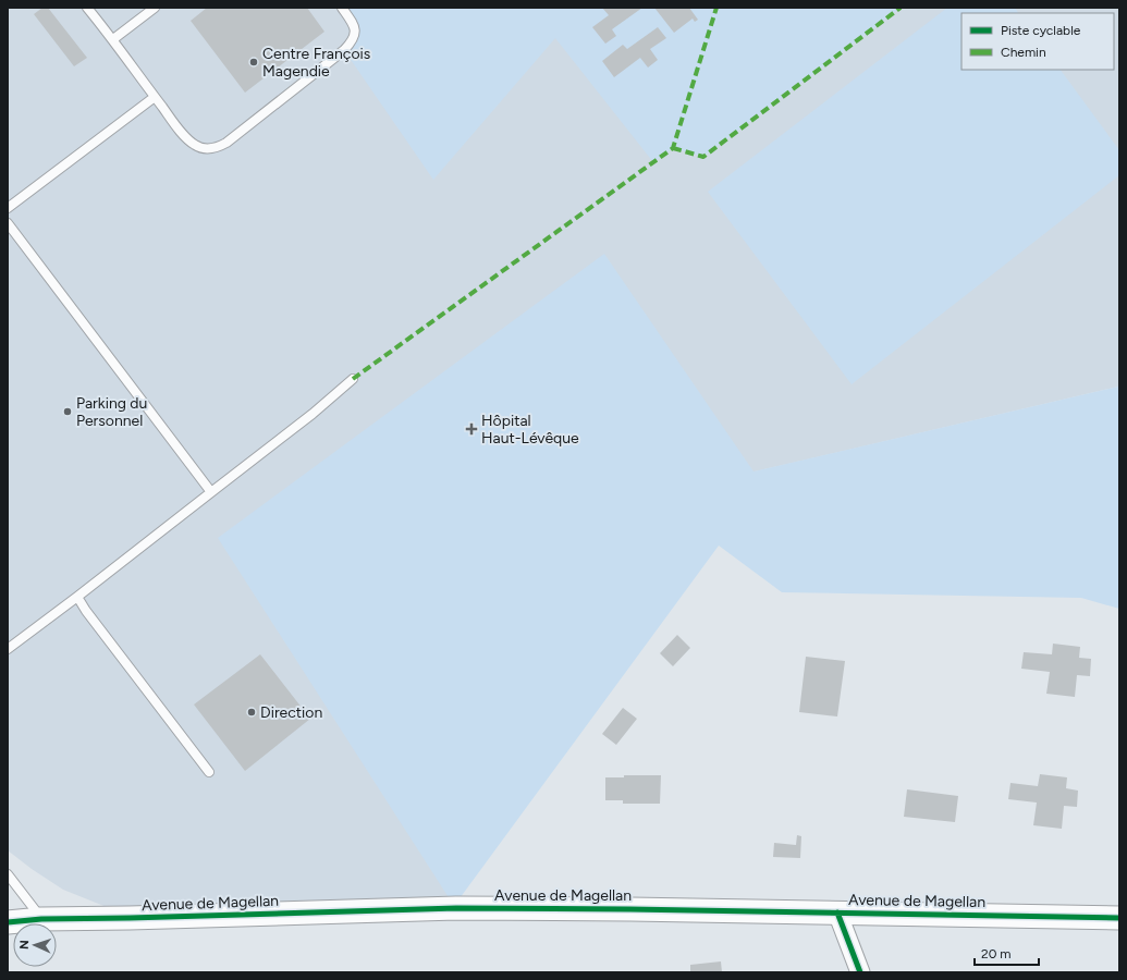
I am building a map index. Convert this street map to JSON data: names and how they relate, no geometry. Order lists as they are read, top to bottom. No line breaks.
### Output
{"streets":{"street":["Avenue de Magellan"]},"places":{"other":["Centre François Magendie","Parking du Personnel","Direction"],"health":["Hôpital Haut-Lévêque"]},"legend":["Piste cyclable","Chemin"],"scale_bar":"20 m","north":"left"}
